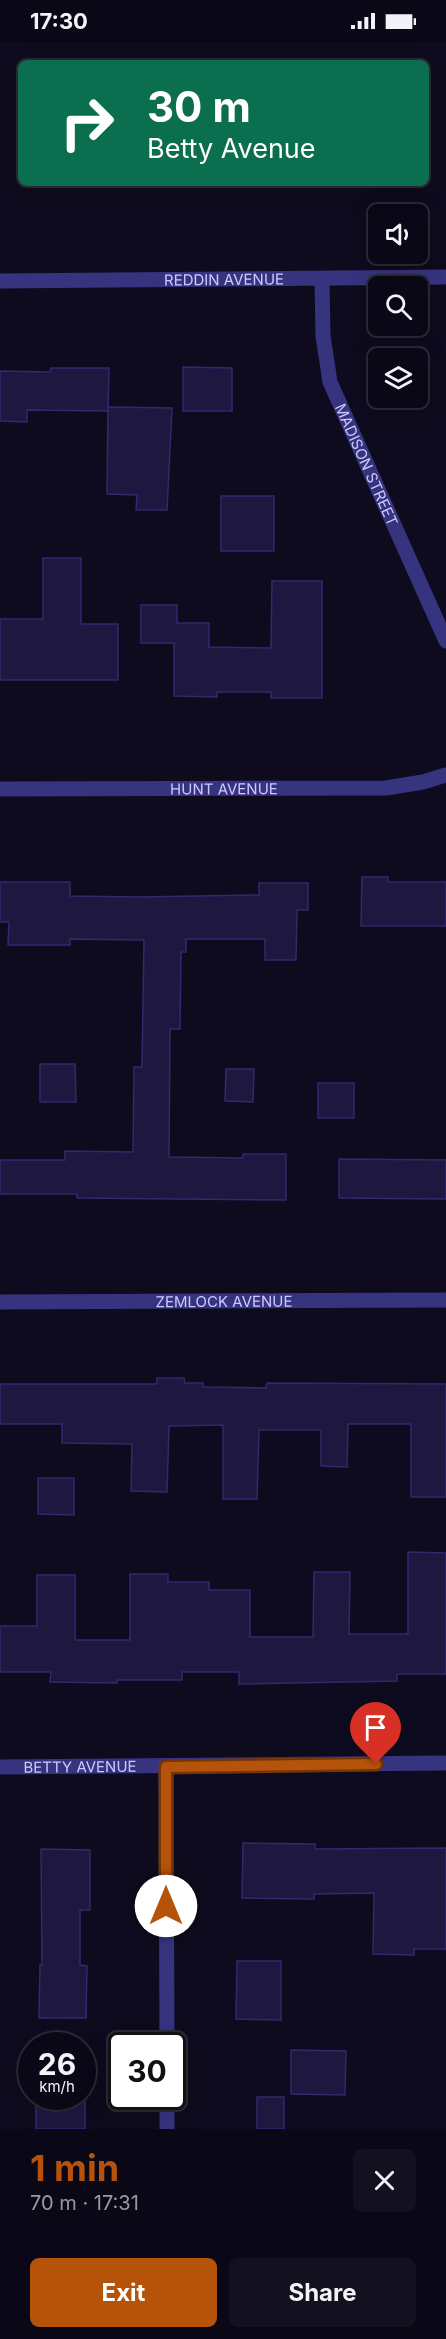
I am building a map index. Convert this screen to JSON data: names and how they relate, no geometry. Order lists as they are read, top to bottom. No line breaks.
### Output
{"streets":{"street":["REDDIN AVENUE","MADISON STREET","HUNT AVENUE","ZEMLOCK AVENUE","BETTY AVENUE"]},"crossings":[["REDDIN AVENUE","MADISON STREET"]],"page":{"status":"17:30","turn":["30 m","Betty Avenue"],"speed":"26 km/h","limit":"30","heading":["1 min","70 m · 17:31"],"buttons":["Exit","Share"]}}
